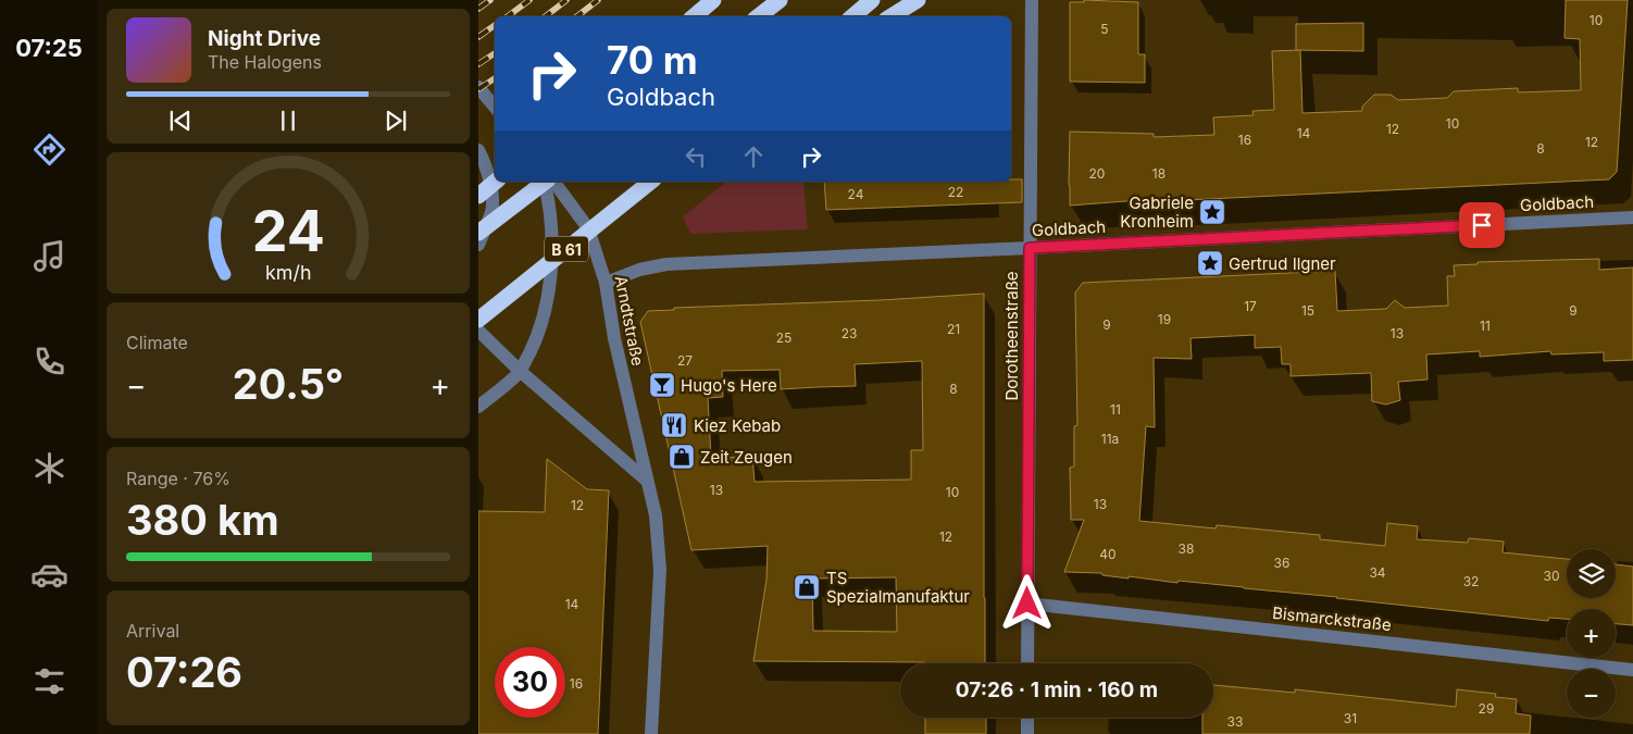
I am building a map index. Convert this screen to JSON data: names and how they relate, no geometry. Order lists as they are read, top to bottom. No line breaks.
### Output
{"streets":{"highway":["B 61"],"street":["Goldbach","Arndtstraße","Dorotheenstraße","Bismarckstraße"]},"crossings":[["Goldbach","Arndtstraße"],["Goldbach","Dorotheenstraße"],["Dorotheenstraße","Bismarckstraße"]],"places":{"place":["Gabriele Kronheim","Gertrud Ilgner"],"bar":["Hugo's Here"],"restaurant":["Kiez Kebab"],"shop":["Zeit Zeugen","TS Spezialmanufaktur"]},"house_numbers":["10","5","10","12","14","16","12","8","20","18","22","24","17","15","9","19","9","11","21","23","13","25","27","8","11","11a","13","10","13","12","12","38","40","36","34","30","32","14","16","29","31","33"],"page":{"tabs":"07:25","turn":["70 m","Goldbach"],"song":["Night Drive","The Halogens"],"tile":["Climate",["Range · 76%","380 km"],["Arrival","07:26"]],"heat":["−","20.5°","+"],"map_buttons":["+","−"],"limit":"30","trip":"07:26 · 1 min · 160 m","gauge":["24","km/h"]}}
